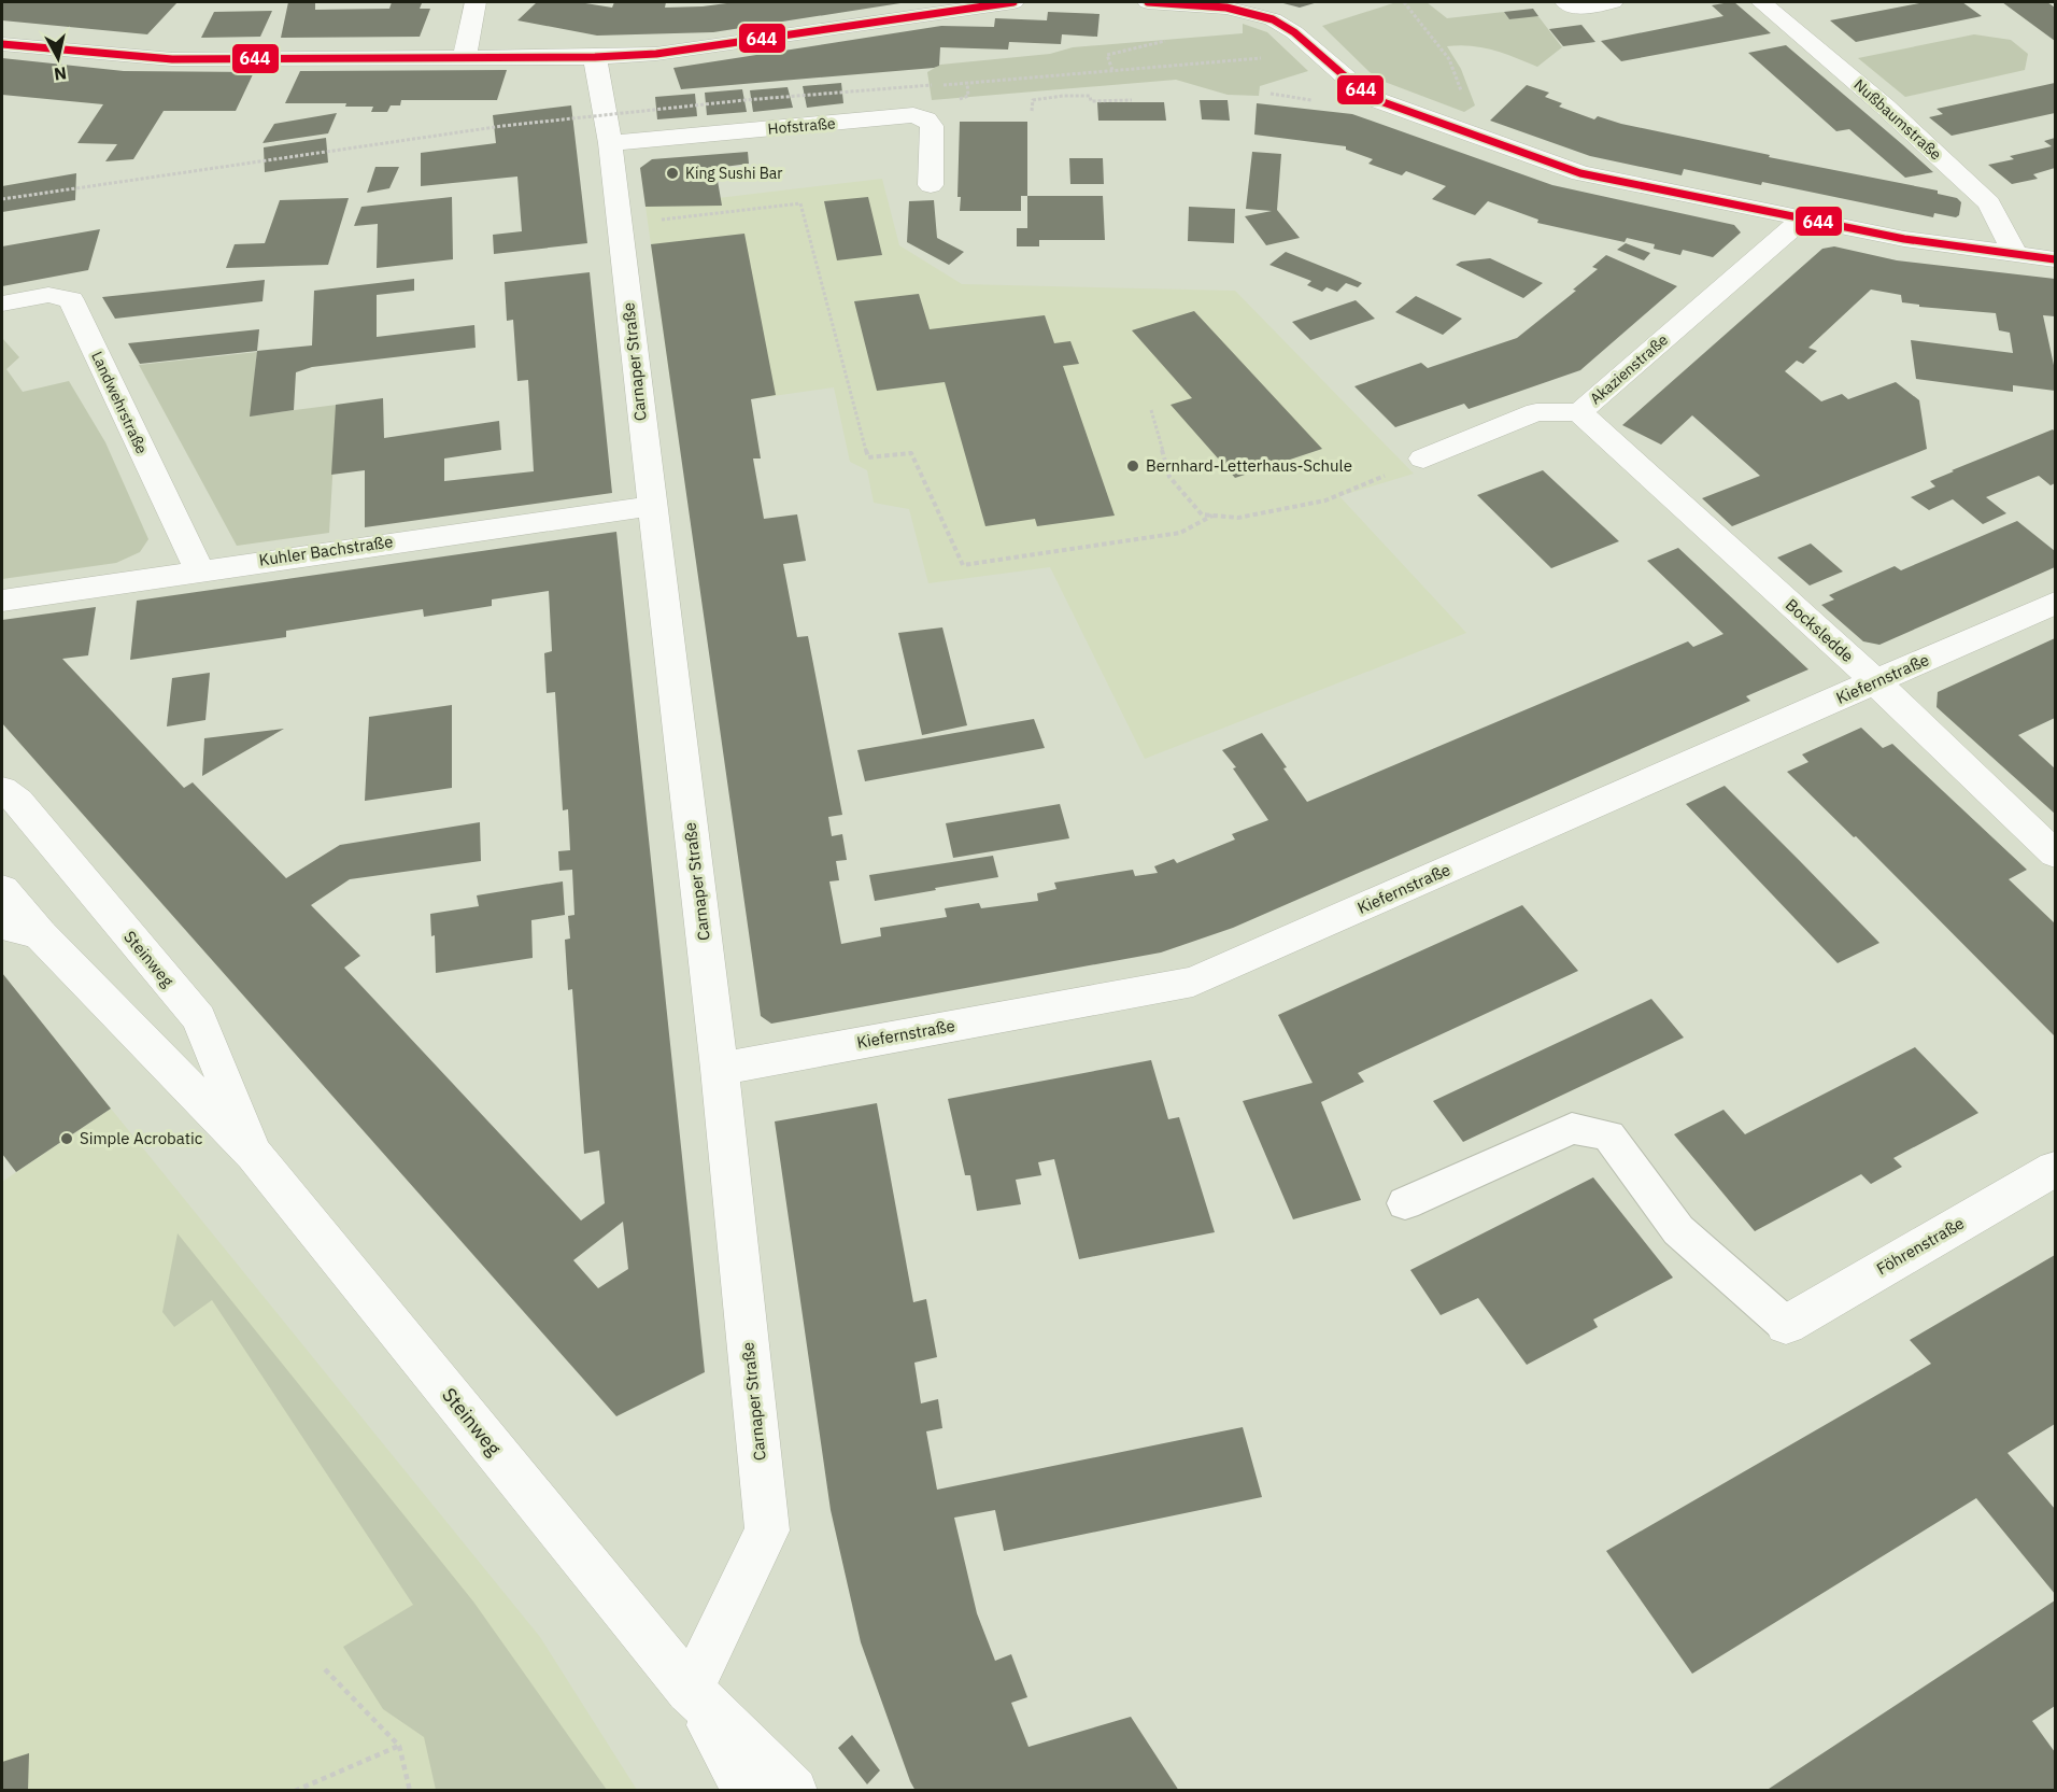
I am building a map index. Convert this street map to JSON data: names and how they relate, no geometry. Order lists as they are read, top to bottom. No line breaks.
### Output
{"streets":{"street":["Nußbaumstraße","Hofstraße","Carnaper Straße","Akazienstraße","Landwehrstraße","Kuhler Bachstraße","Bocksledde","Kiefernstraße","Steinweg","Föhrenstraße"]},"crossings":[["Hofstraße","Carnaper Straße"],["Carnaper Straße","Kuhler Bachstraße"],["Carnaper Straße","Kiefernstraße"],["Carnaper Straße","Steinweg"],["Akazienstraße","Bocksledde"],["Landwehrstraße","Kuhler Bachstraße"],["Bocksledde","Kiefernstraße"]],"places":["King Sushi Bar","Bernhard-Letterhaus-Schule","Simple Acrobatic"],"lines":["transit line 644"],"north":"bottom"}
